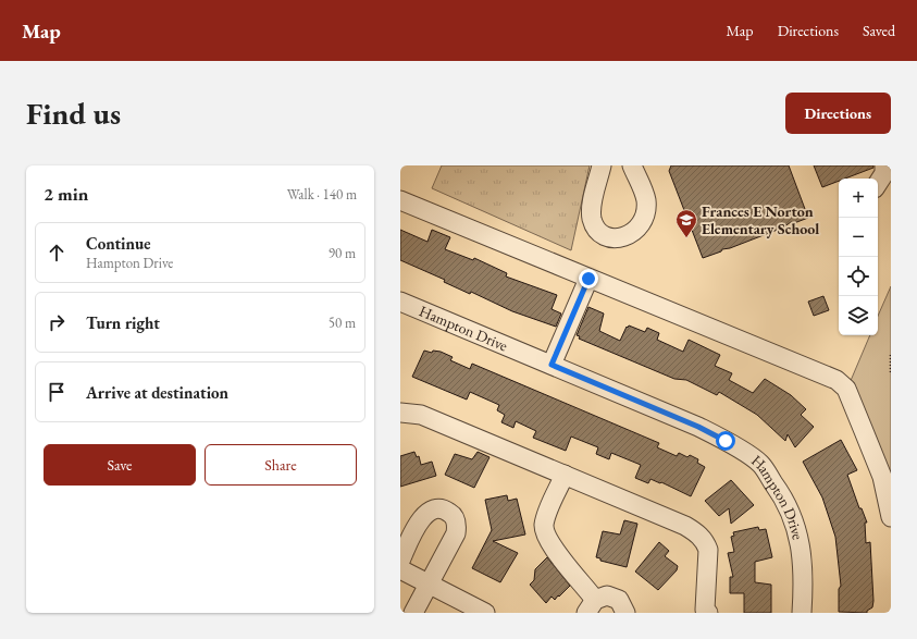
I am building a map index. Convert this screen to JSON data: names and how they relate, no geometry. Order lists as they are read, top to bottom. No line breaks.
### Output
{"streets":{"street":["Hampton Drive"]},"places":{"school or university":["Frances E Norton Elementary School"]},"page":{"header":"Map","nav":["Map","Directions","Saved"],"buttons":["Directions",["Save","Share"]],"title":"Find us","heading":["2 min","Walk · 140 m"],"map_buttons":["+","−"],"list":[["Continue","Hampton Drive","90 m"],["Turn right","50 m"],"Arrive at destination"]}}
